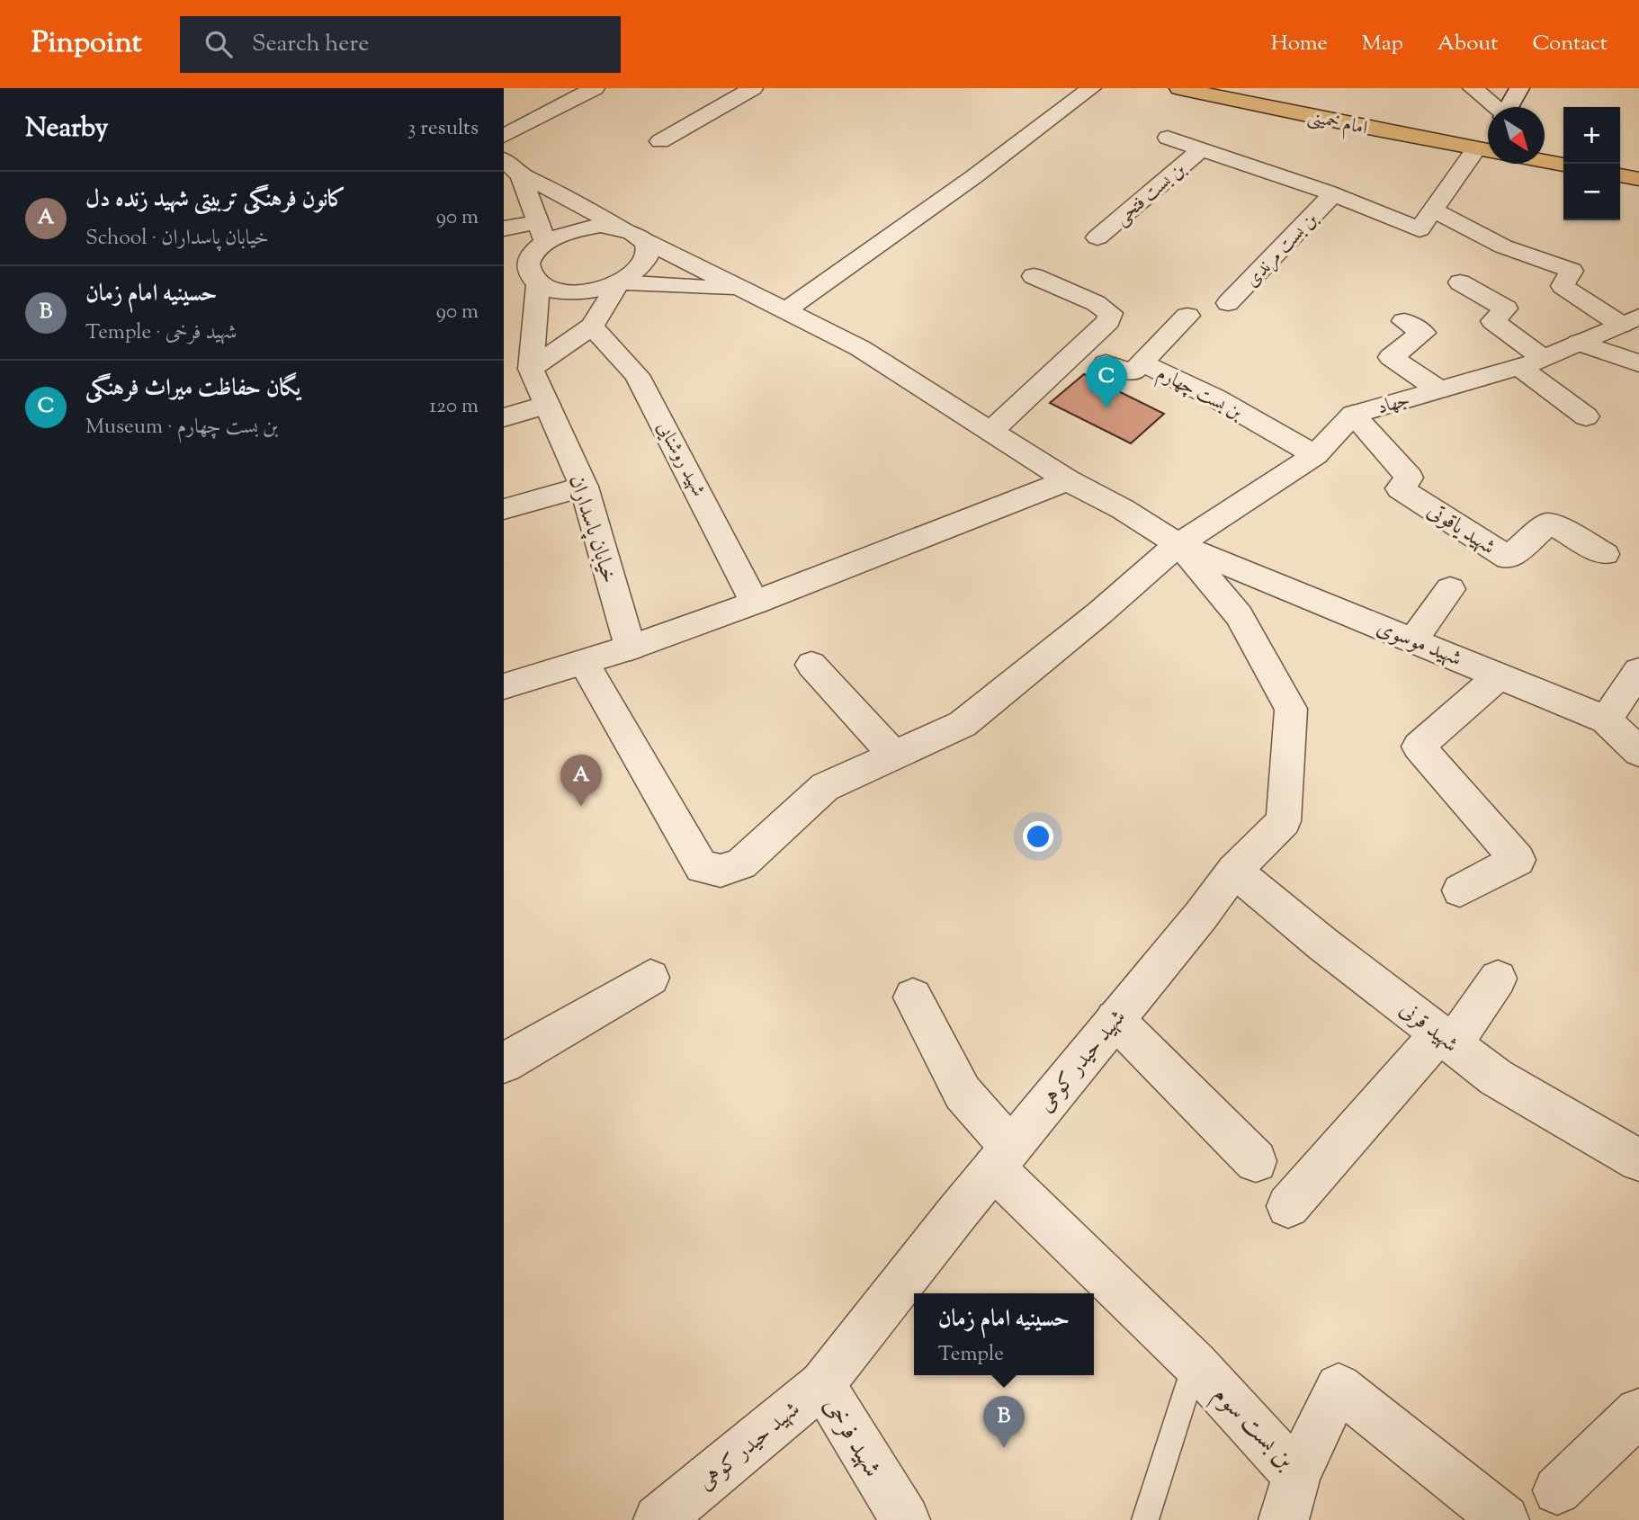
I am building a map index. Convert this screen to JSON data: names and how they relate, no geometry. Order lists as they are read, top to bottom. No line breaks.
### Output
{"streets":{"main road":["امام خمینی"],"street":["بن بست فتحی","بن بست مرندی","بن بست چهارم","جهاد","شهید روشنایی","شهید یاقوتی","خیابان پاسداران","شهید موسوی","شهید قرنی","شهید حیدر کوهی","بن بست سوم","شهید فرخی"]},"crossings":[["بن بست چهارم","جهاد"],["جهاد","شهید یاقوتی"],["جهاد","شهید موسوی"],["جهاد","شهید حیدر کوهی"],["شهید موسوی","شهید حیدر کوهی"],["شهید قرنی","شهید حیدر کوهی"],["شهید حیدر کوهی","بن بست سوم"],["شهید حیدر کوهی","شهید فرخی"]],"north":"bottom right","page":{"header":"Pinpoint","search":"Search here","nav":["Home","Map","About","Contact"],"heading":["Nearby","3 results"],"map_buttons":["+","−"],"list":[{"mark":"A","name":"کانون فرهنگی تربیتی شهید زنده دل","note":"School · خیابان پاسداران","value":"90 m"},{"mark":"B","name":"حسینیه امام زمان","note":"Temple · شهید فرخی","value":"90 m"},{"mark":"C","name":"یگان حفاظت میراث فرهنگی","note":"Museum · بن بست چهارم","value":"120 m"}],"pins":["C","A","B"],"popup":["حسینیه امام زمان","Temple"]}}
